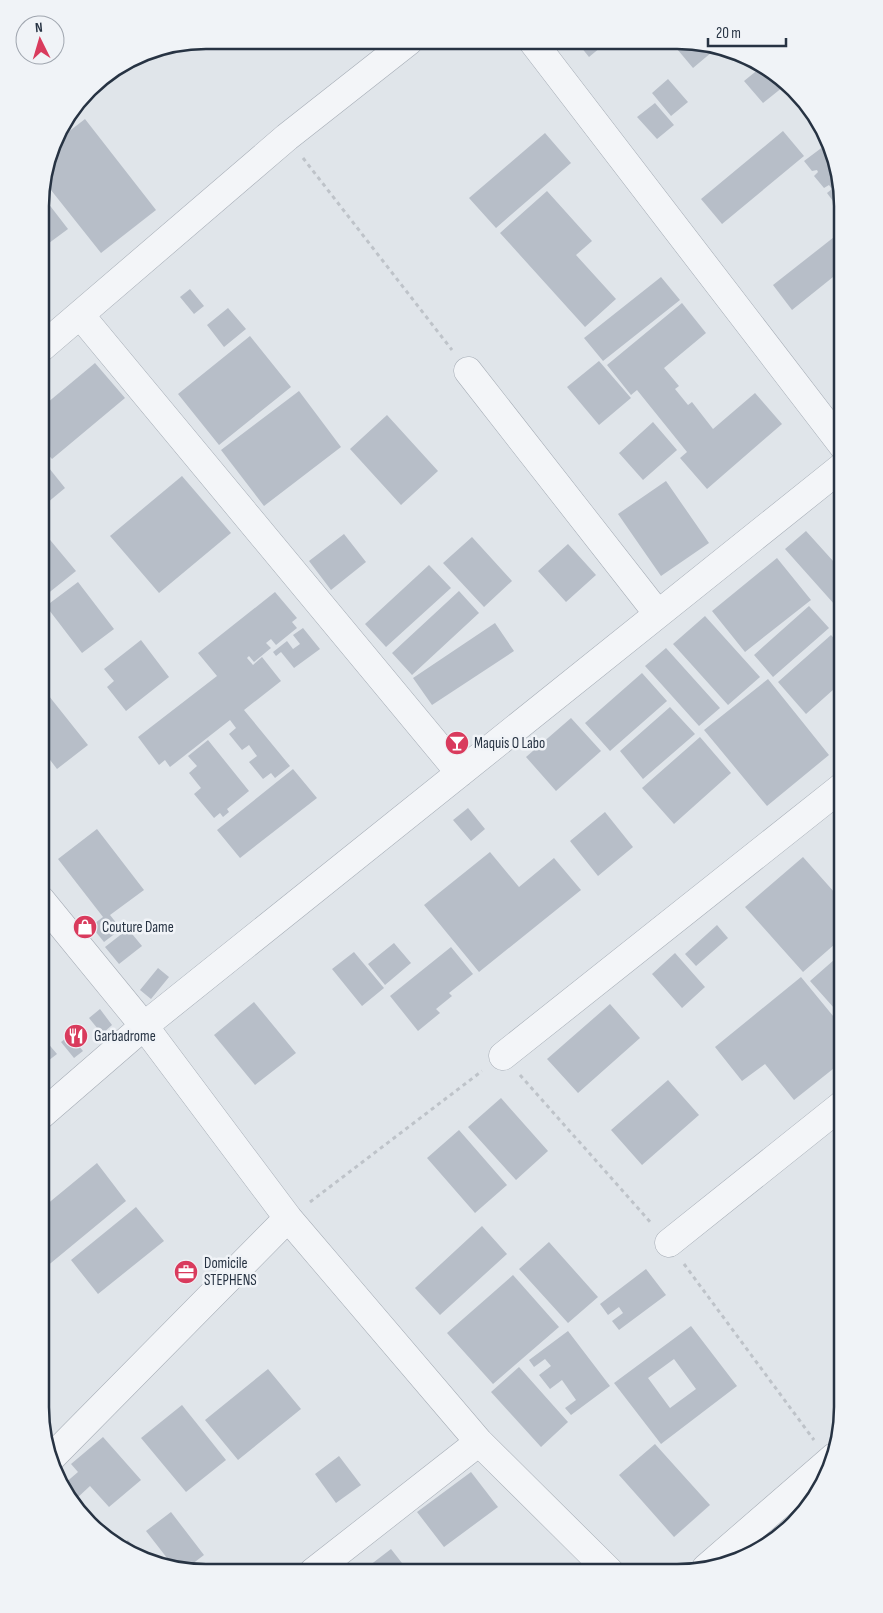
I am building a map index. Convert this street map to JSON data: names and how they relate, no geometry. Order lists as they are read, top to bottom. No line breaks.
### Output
{"places":{"bar":["Maquis O Labo"],"shop":["Couture Dame"],"restaurant":["Garbadrome"],"office":["Domicile STEPHENS"]},"scale_bar":"20 m","north":"top"}
